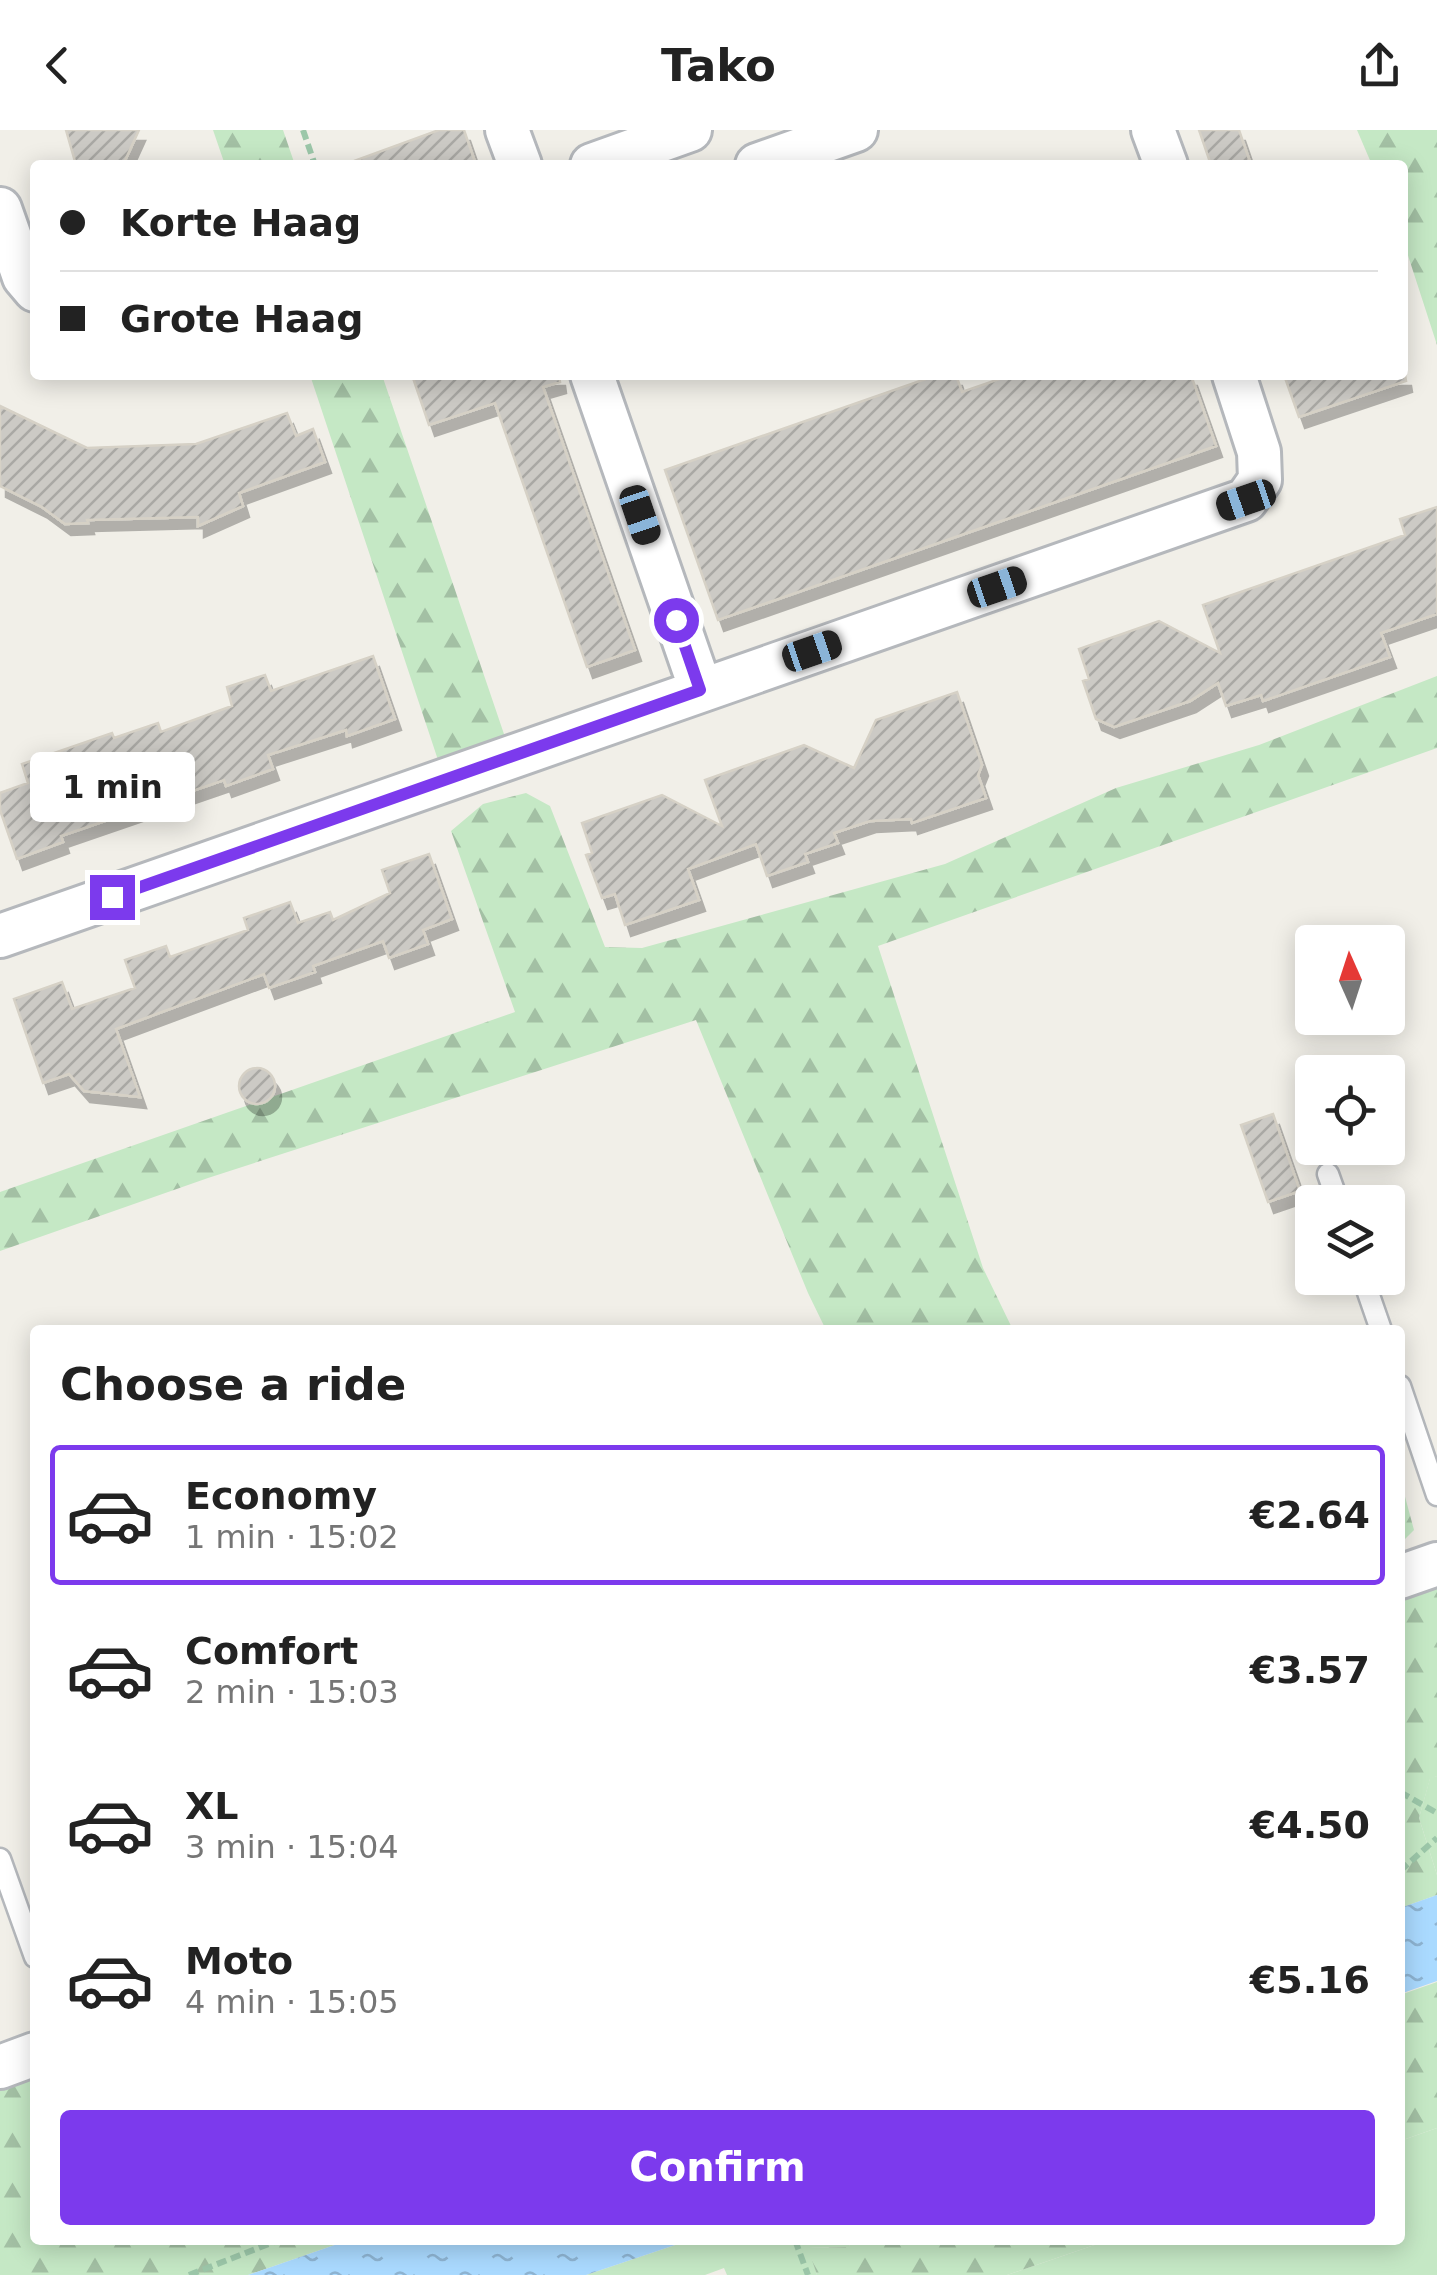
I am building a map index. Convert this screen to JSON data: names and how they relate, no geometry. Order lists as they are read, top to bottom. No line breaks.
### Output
{"north":"top","page":{"header":"Tako","banner":["Korte Haag","Grote Haag"],"bubble":"1 min","heading":"Choose a ride","list":[{"name":"Economy","note":"1 min · 15:02","value":"€2.64"},{"name":"Comfort","note":"2 min · 15:03","value":"€3.57"},{"name":"XL","note":"3 min · 15:04","value":"€4.50"},{"name":"Moto","note":"4 min · 15:05","value":"€5.16"}],"buttons":"Confirm"}}
